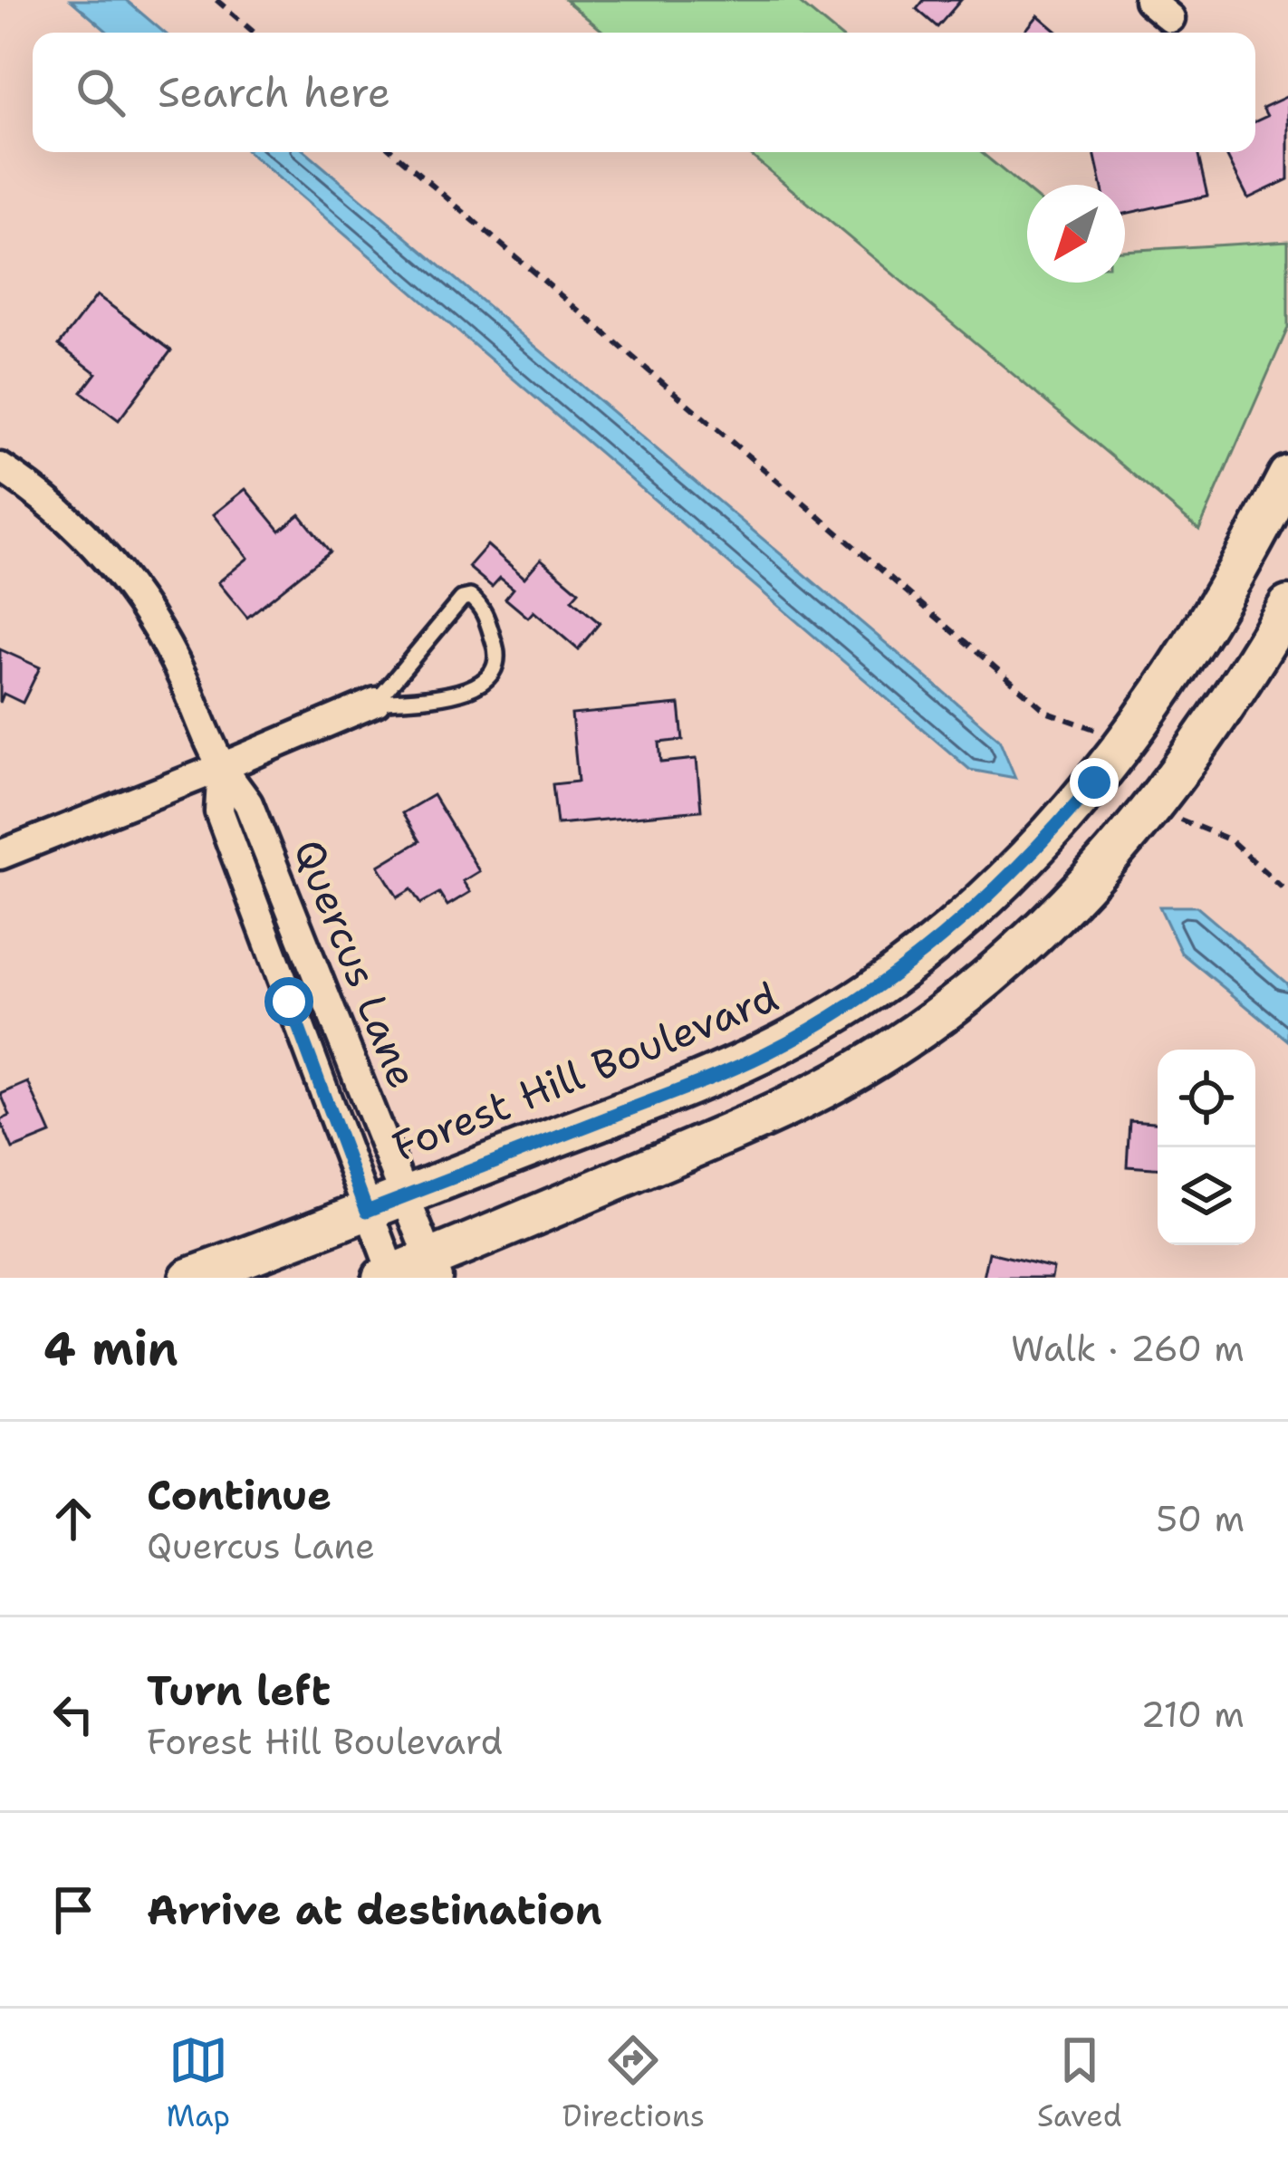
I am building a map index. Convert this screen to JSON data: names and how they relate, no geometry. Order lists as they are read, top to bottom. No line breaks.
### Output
{"streets":{"main road":["Forest Hill Boulevard"],"street":["Quercus Lane"]},"crossings":[["Quercus Lane","Forest Hill Boulevard"]],"north":"bottom left","page":{"search":"Search here","heading":["4 min","Walk · 260 m"],"list":[["Continue","Quercus Lane","50 m"],["Turn left","Forest Hill Boulevard","210 m"],"Arrive at destination"],"nav":["Map","Directions","Saved"]}}
